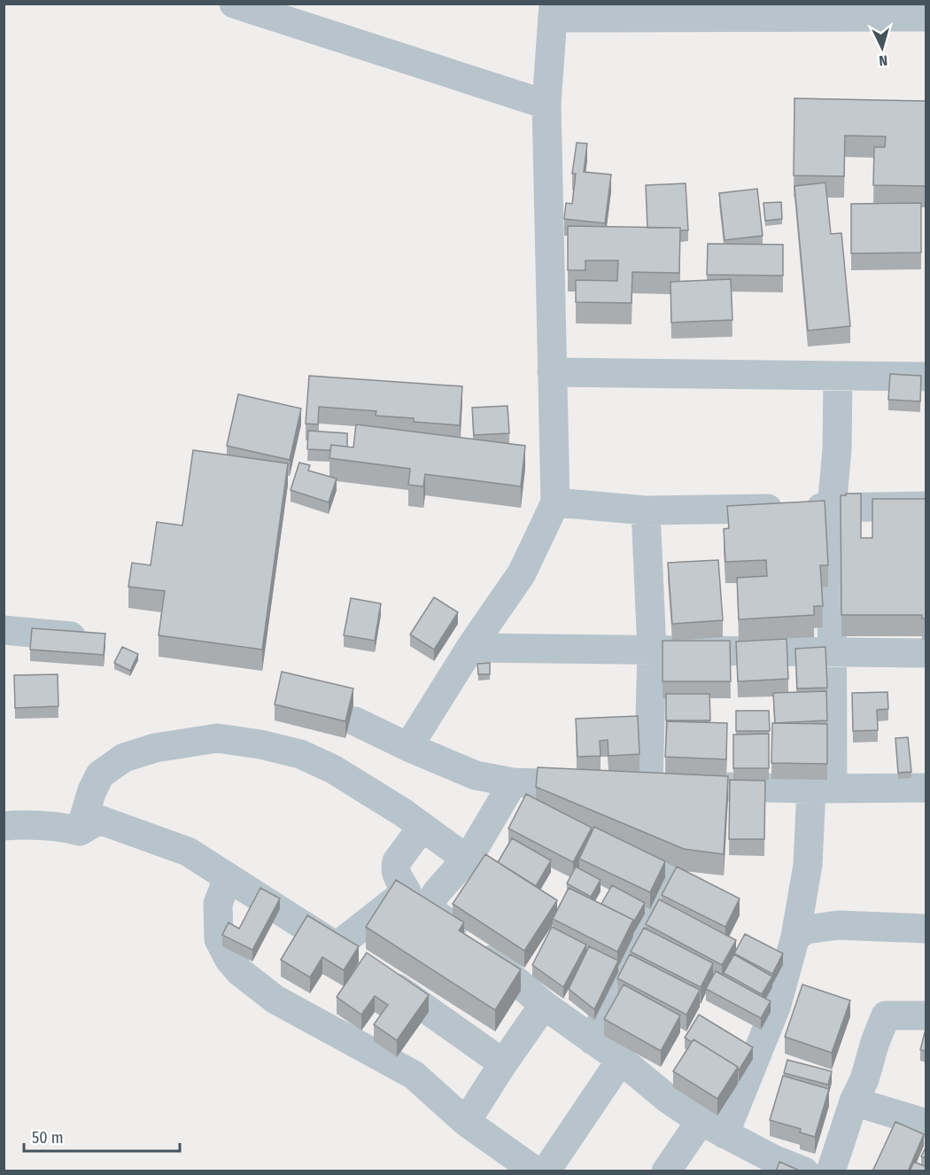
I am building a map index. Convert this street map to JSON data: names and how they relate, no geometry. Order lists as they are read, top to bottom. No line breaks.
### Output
{"scale_bar":"50 m","north":"bottom"}
